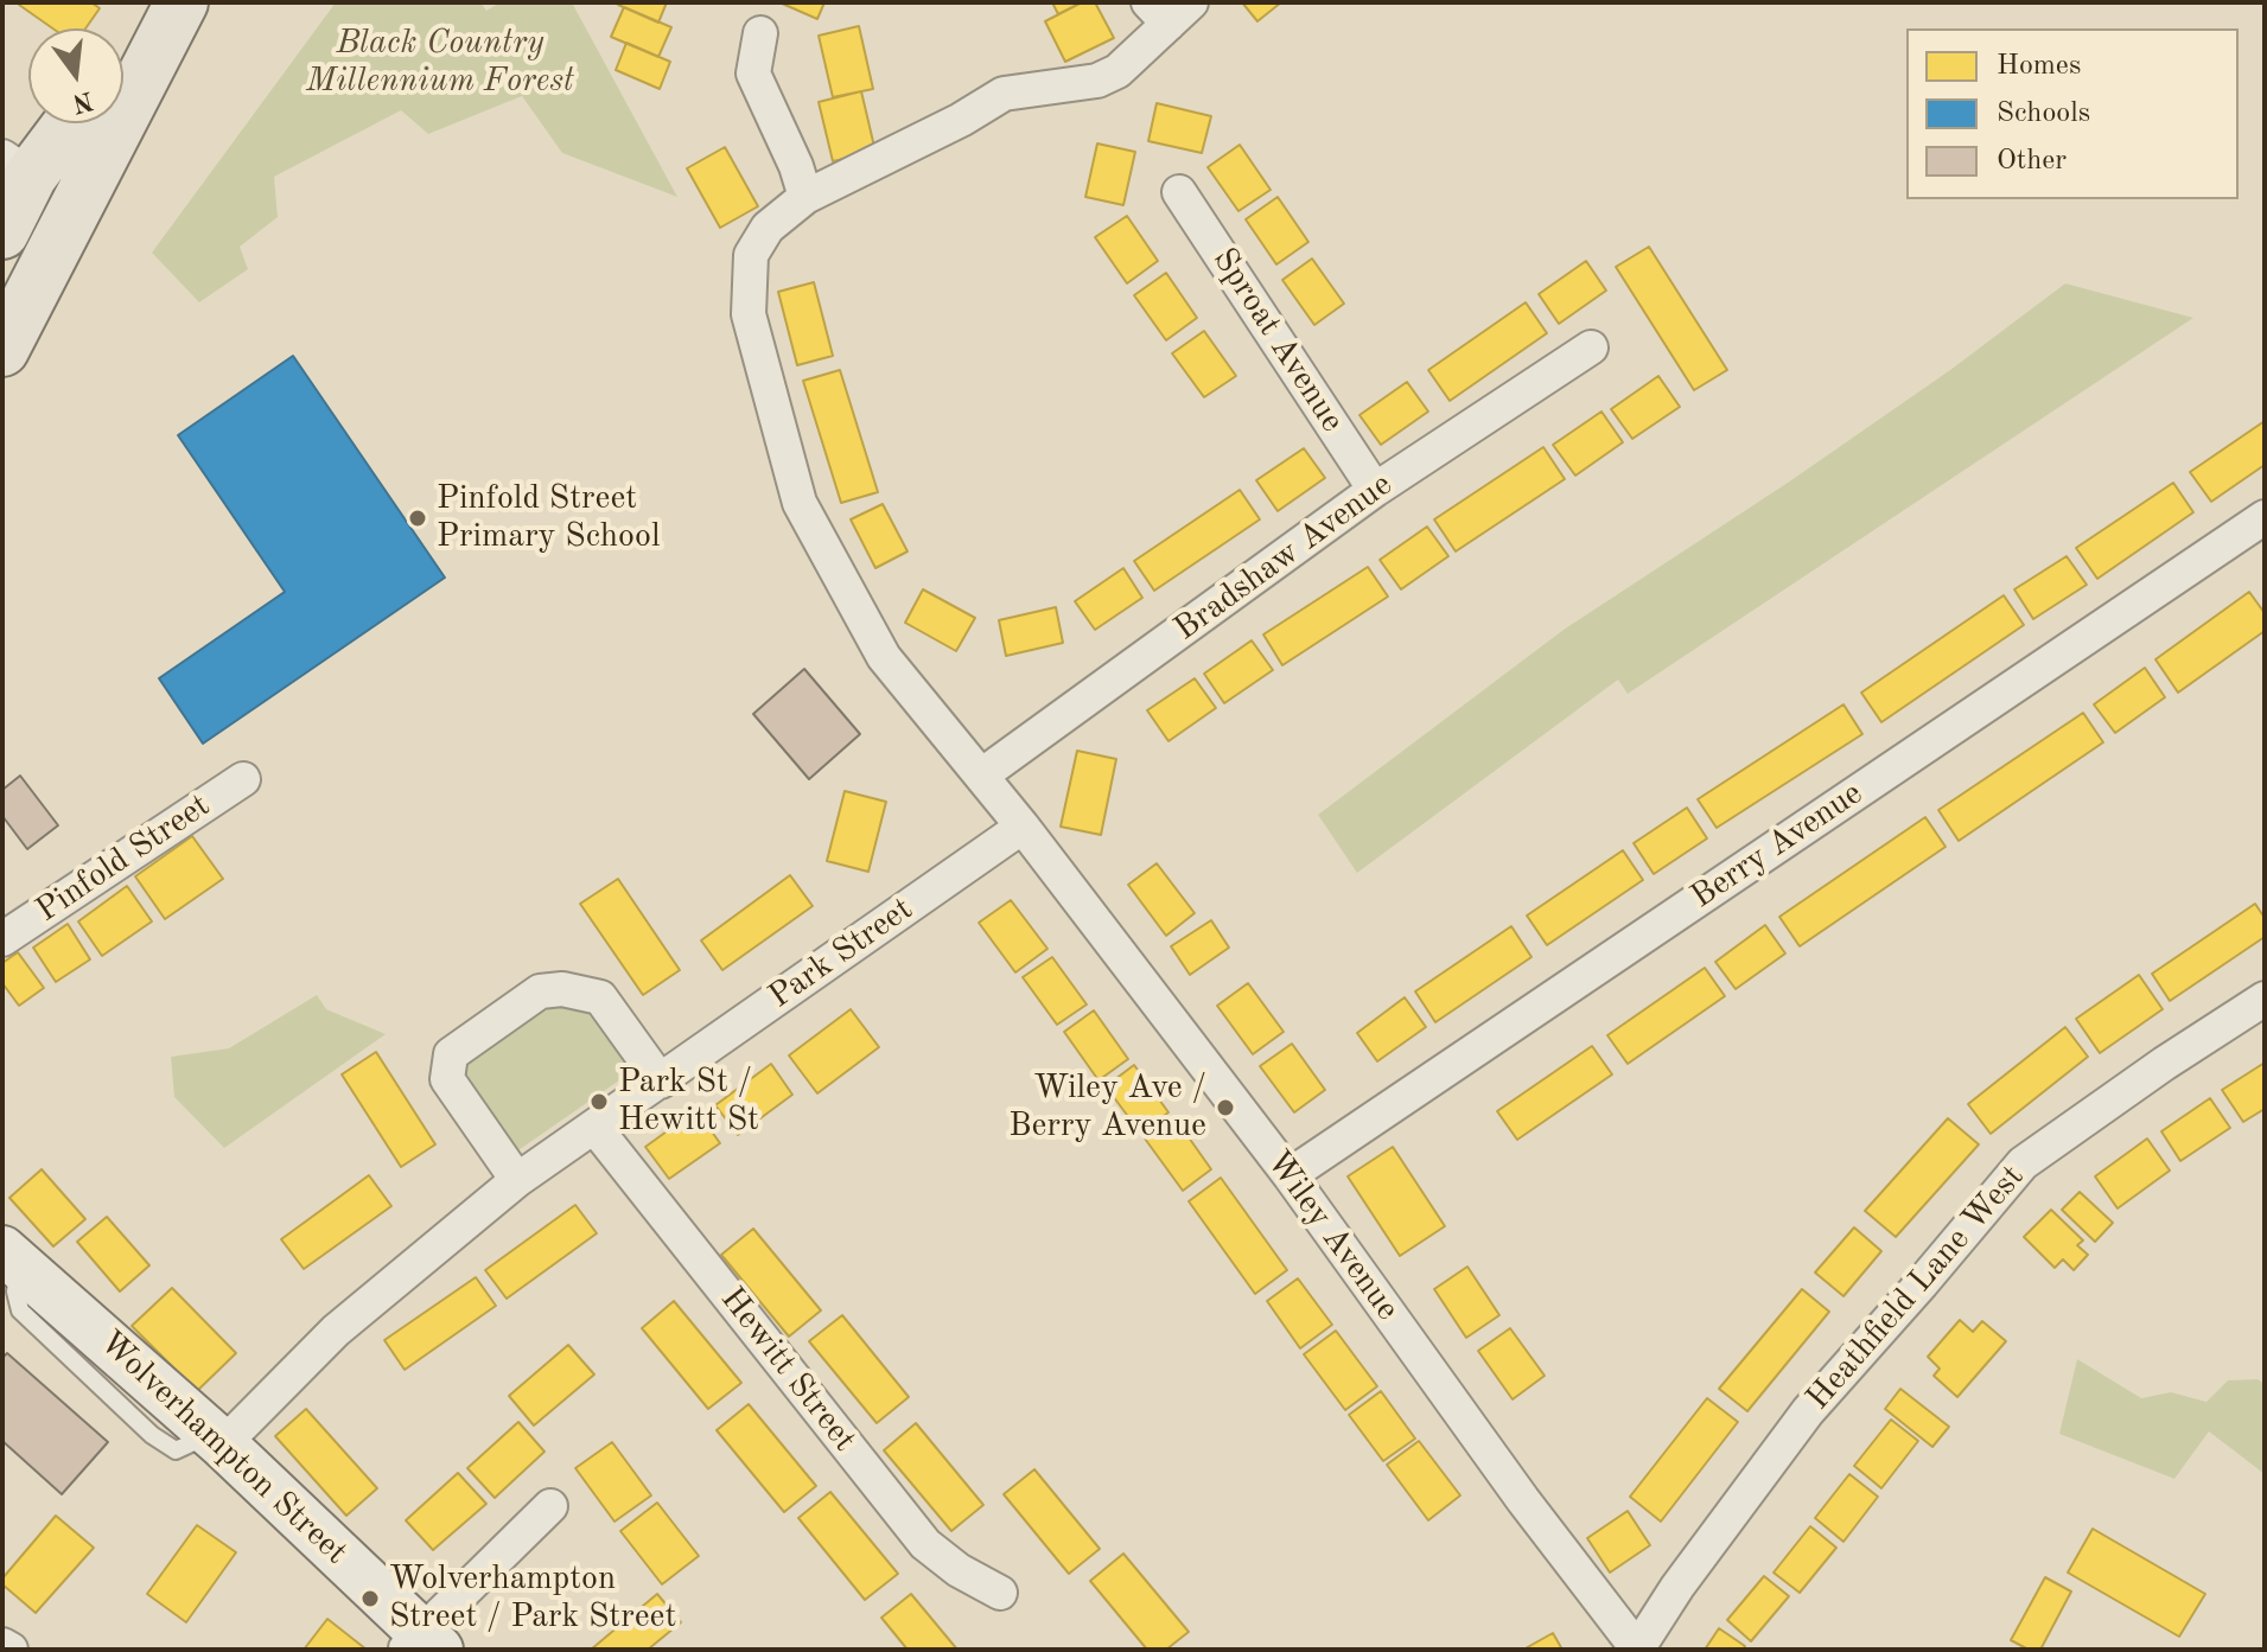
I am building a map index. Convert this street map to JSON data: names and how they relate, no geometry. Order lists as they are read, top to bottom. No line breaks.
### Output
{"streets":{"street":["Sproat Avenue","Bradshaw Avenue","Berry Avenue","Pinfold Street","Park Street","Wiley Avenue","Heathfield Lane West","Hewitt Street","Wolverhampton Street"]},"crossings":[["Sproat Avenue","Bradshaw Avenue"],["Bradshaw Avenue","Wiley Avenue"],["Berry Avenue","Wiley Avenue"],["Park Street","Wiley Avenue"],["Park Street","Hewitt Street"],["Park Street","Wolverhampton Street"],["Wiley Avenue","Heathfield Lane West"]],"parks":["Black Country Millennium Forest"],"places":["Pinfold Street Primary School","Park St / Hewitt St","Wiley Ave / Berry Avenue","Wolverhampton Street / Park Street"],"legend":["Homes","Schools","Other"],"north":"bottom"}
